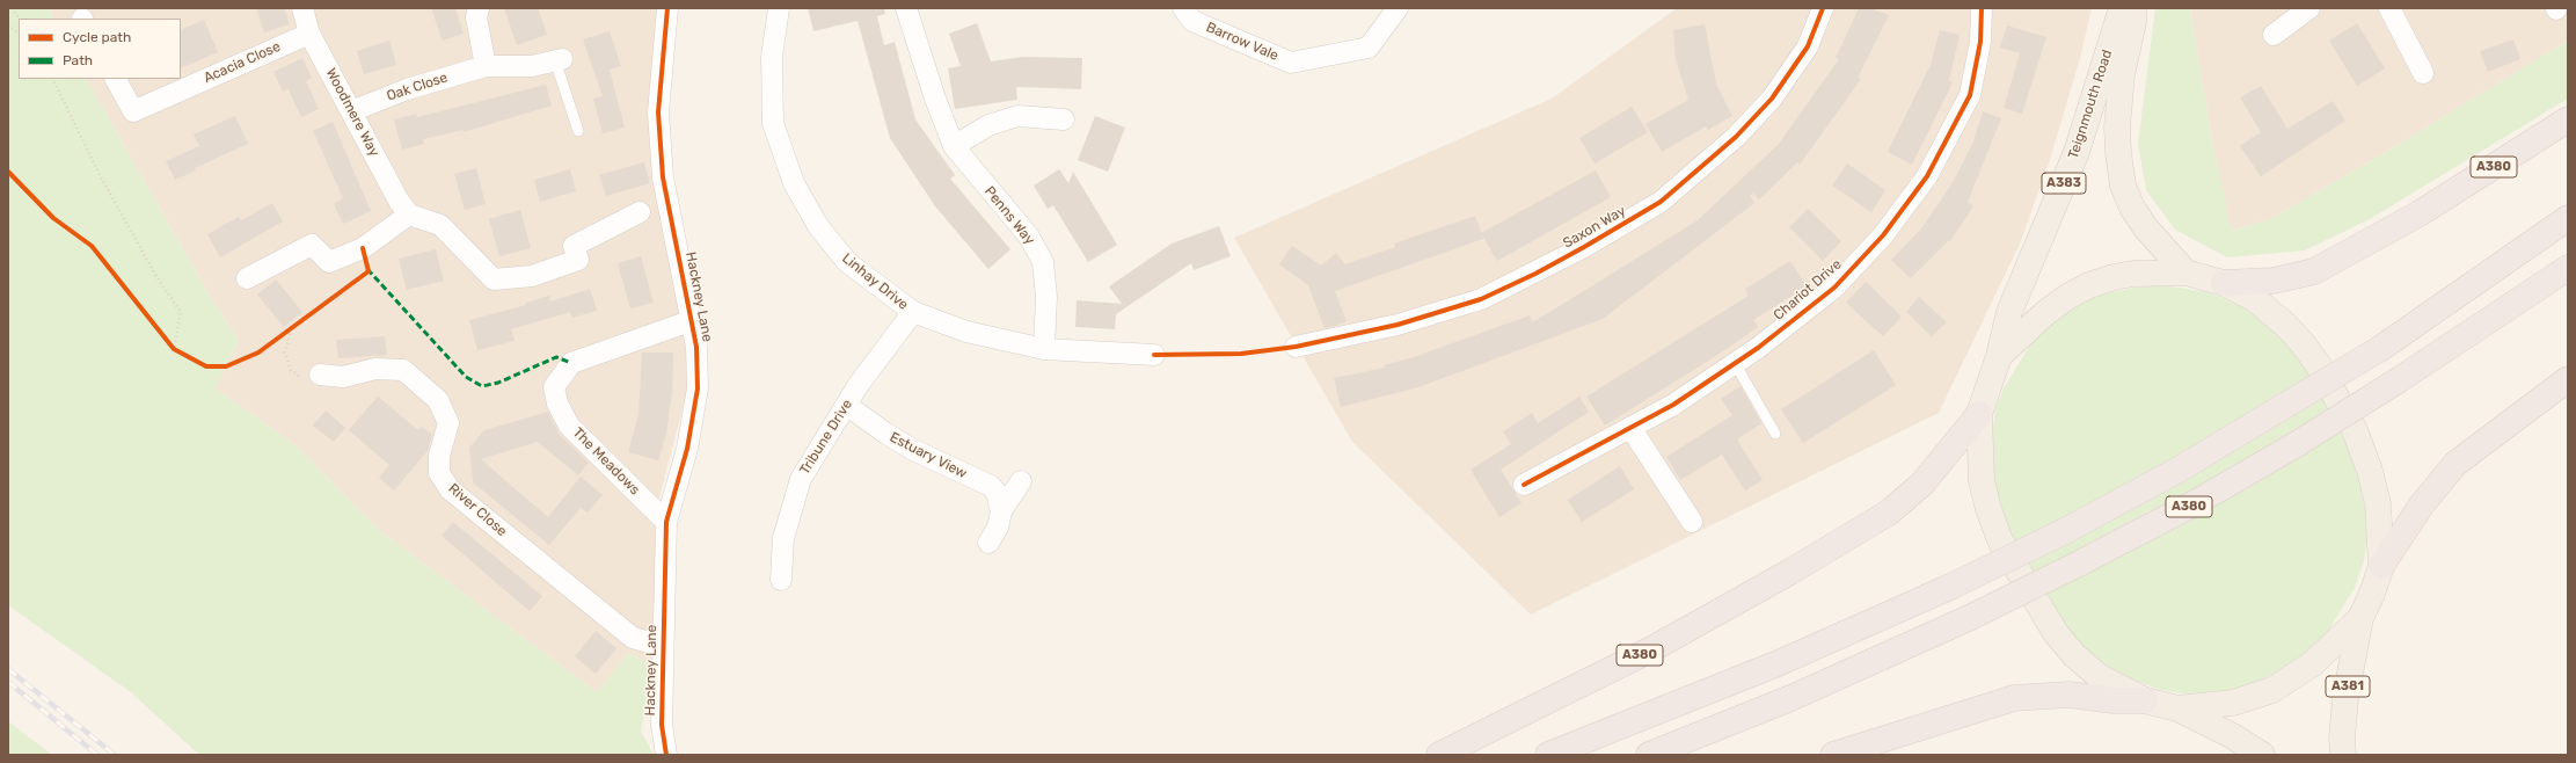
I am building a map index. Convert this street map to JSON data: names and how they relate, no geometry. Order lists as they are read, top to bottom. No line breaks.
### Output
{"streets":{"highway":["A380"],"main road":["Teignmouth Road","A383","A381"],"street":["Barrow Vale","Acacia Close","Oak Close","Woodmere Way","Penns Way","Saxon Way","Linhay Drive","Chariot Drive","Hackney Lane","Tribune Drive","Estuary View","The Meadows","River Close"]},"crossings":[["Acacia Close","Woodmere Way"],["Oak Close","Woodmere Way"],["Teignmouth Road","A380"],["Penns Way","Linhay Drive"],["Linhay Drive","Tribune Drive"],["Hackney Lane","The Meadows"],["Hackney Lane","River Close"],["Tribune Drive","Estuary View"]],"legend":["Cycle path","Path"]}
